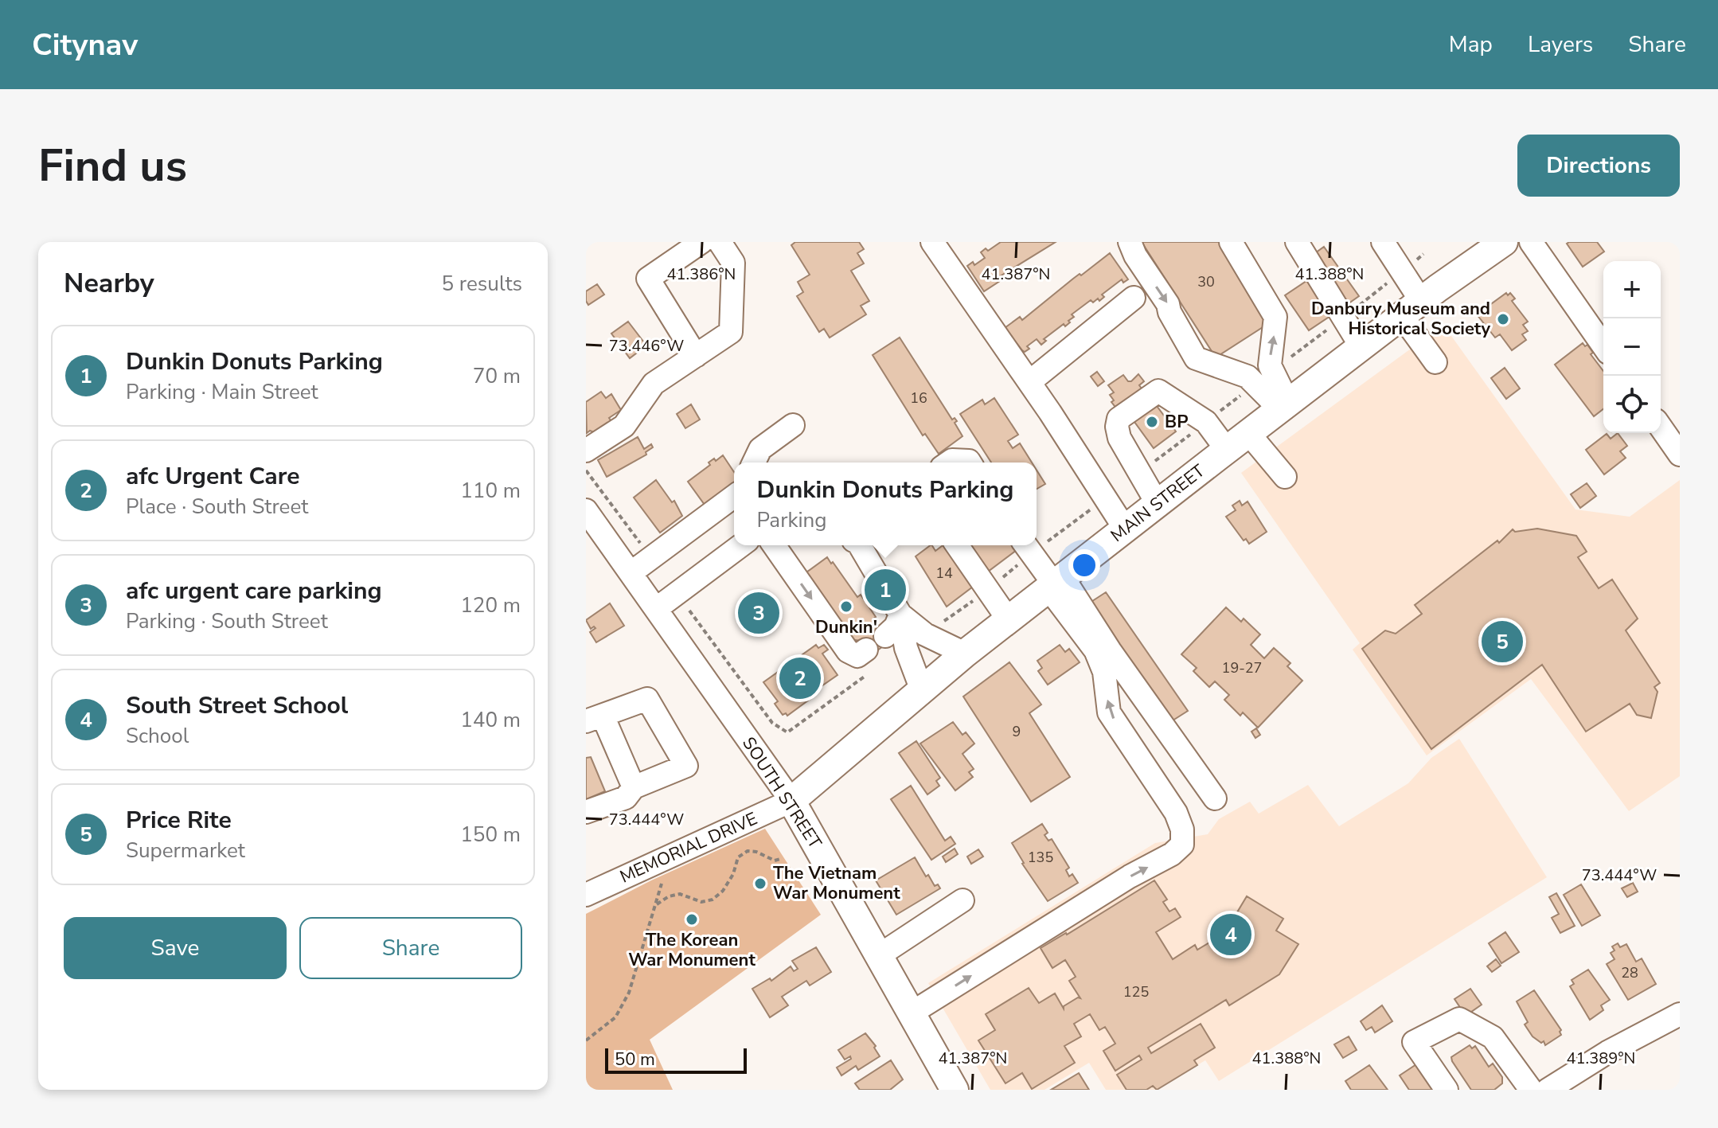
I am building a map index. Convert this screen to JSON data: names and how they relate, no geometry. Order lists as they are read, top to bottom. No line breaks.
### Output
{"streets":{"main road":["MAIN STREET","SOUTH STREET"],"street":["MEMORIAL DRIVE"]},"crossings":[["MAIN STREET","SOUTH STREET"],["MAIN STREET","MEMORIAL DRIVE"],["SOUTH STREET","MEMORIAL DRIVE"]],"places":["Danbury Museum and Historical Society","BP","Dunkin'","The Vietnam War Monument","The Korean War Monument"],"house_numbers":["30","16","14","19-27","9","135","28","125"],"scale_bar":"50 m","page":{"header":"Citynav","nav":["Map","Layers","Share"],"buttons":["Directions",["Save","Share"]],"title":"Find us","heading":["Nearby","5 results"],"map_buttons":["+","−"],"list":[{"mark":"1","name":"Dunkin Donuts Parking","note":"Parking · Main Street","value":"70 m"},{"mark":"2","name":"afc Urgent Care","note":"Place · South Street","value":"110 m"},{"mark":"3","name":"afc urgent care parking","note":"Parking · South Street","value":"120 m"},{"mark":"4","name":"South Street School","note":"School","value":"140 m"},{"mark":"5","name":"Price Rite","note":"Supermarket","value":"150 m"}],"popup":["Dunkin Donuts Parking","Parking"],"pins":["1","3","5","2","4"],"scale":"50 m"},"coordinates":["41.386°N","41.387°N","41.388°N","73.446°W","73.444°W","41.389°N"]}
